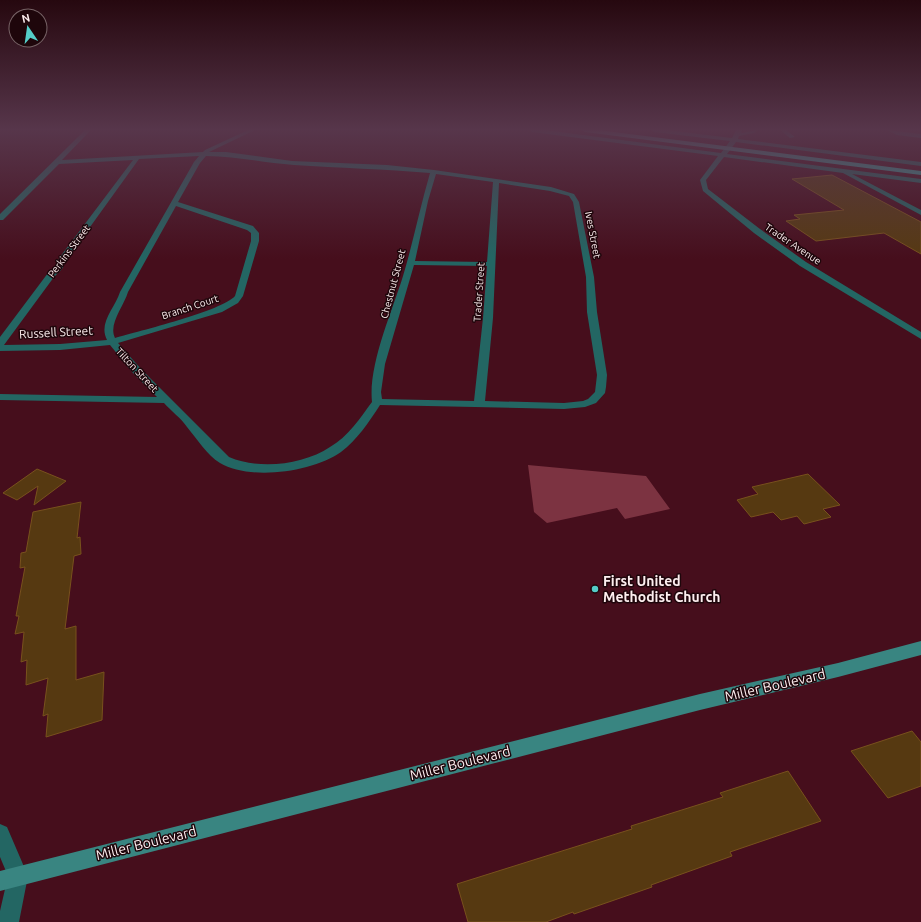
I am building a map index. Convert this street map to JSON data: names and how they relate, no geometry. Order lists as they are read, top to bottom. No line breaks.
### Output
{"streets":{"street":["Ives Street","Trader Avenue","Perkins Street","Chestnut Street","Trader Street","Branch Court","Russell Street","Tilton Street","Miller Boulevard"]},"crossings":[["Ives Street","Chestnut Street"],["Ives Street","Trader Street"],["Ives Street","Tilton Street"],["Chestnut Street","Tilton Street"],["Branch Court","Russell Street"],["Branch Court","Tilton Street"],["Russell Street","Tilton Street"]],"places":["First United Methodist Church"],"north":"top"}
